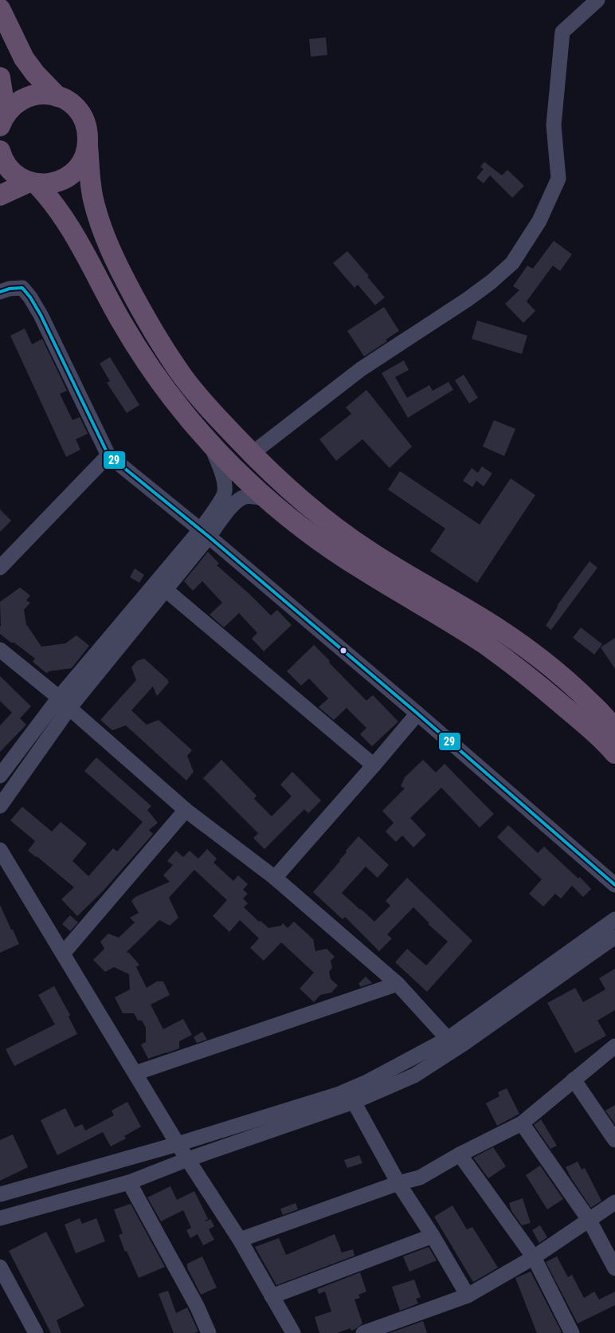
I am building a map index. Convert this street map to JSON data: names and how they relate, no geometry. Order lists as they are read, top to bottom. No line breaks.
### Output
{"lines":["transit line 29"]}
